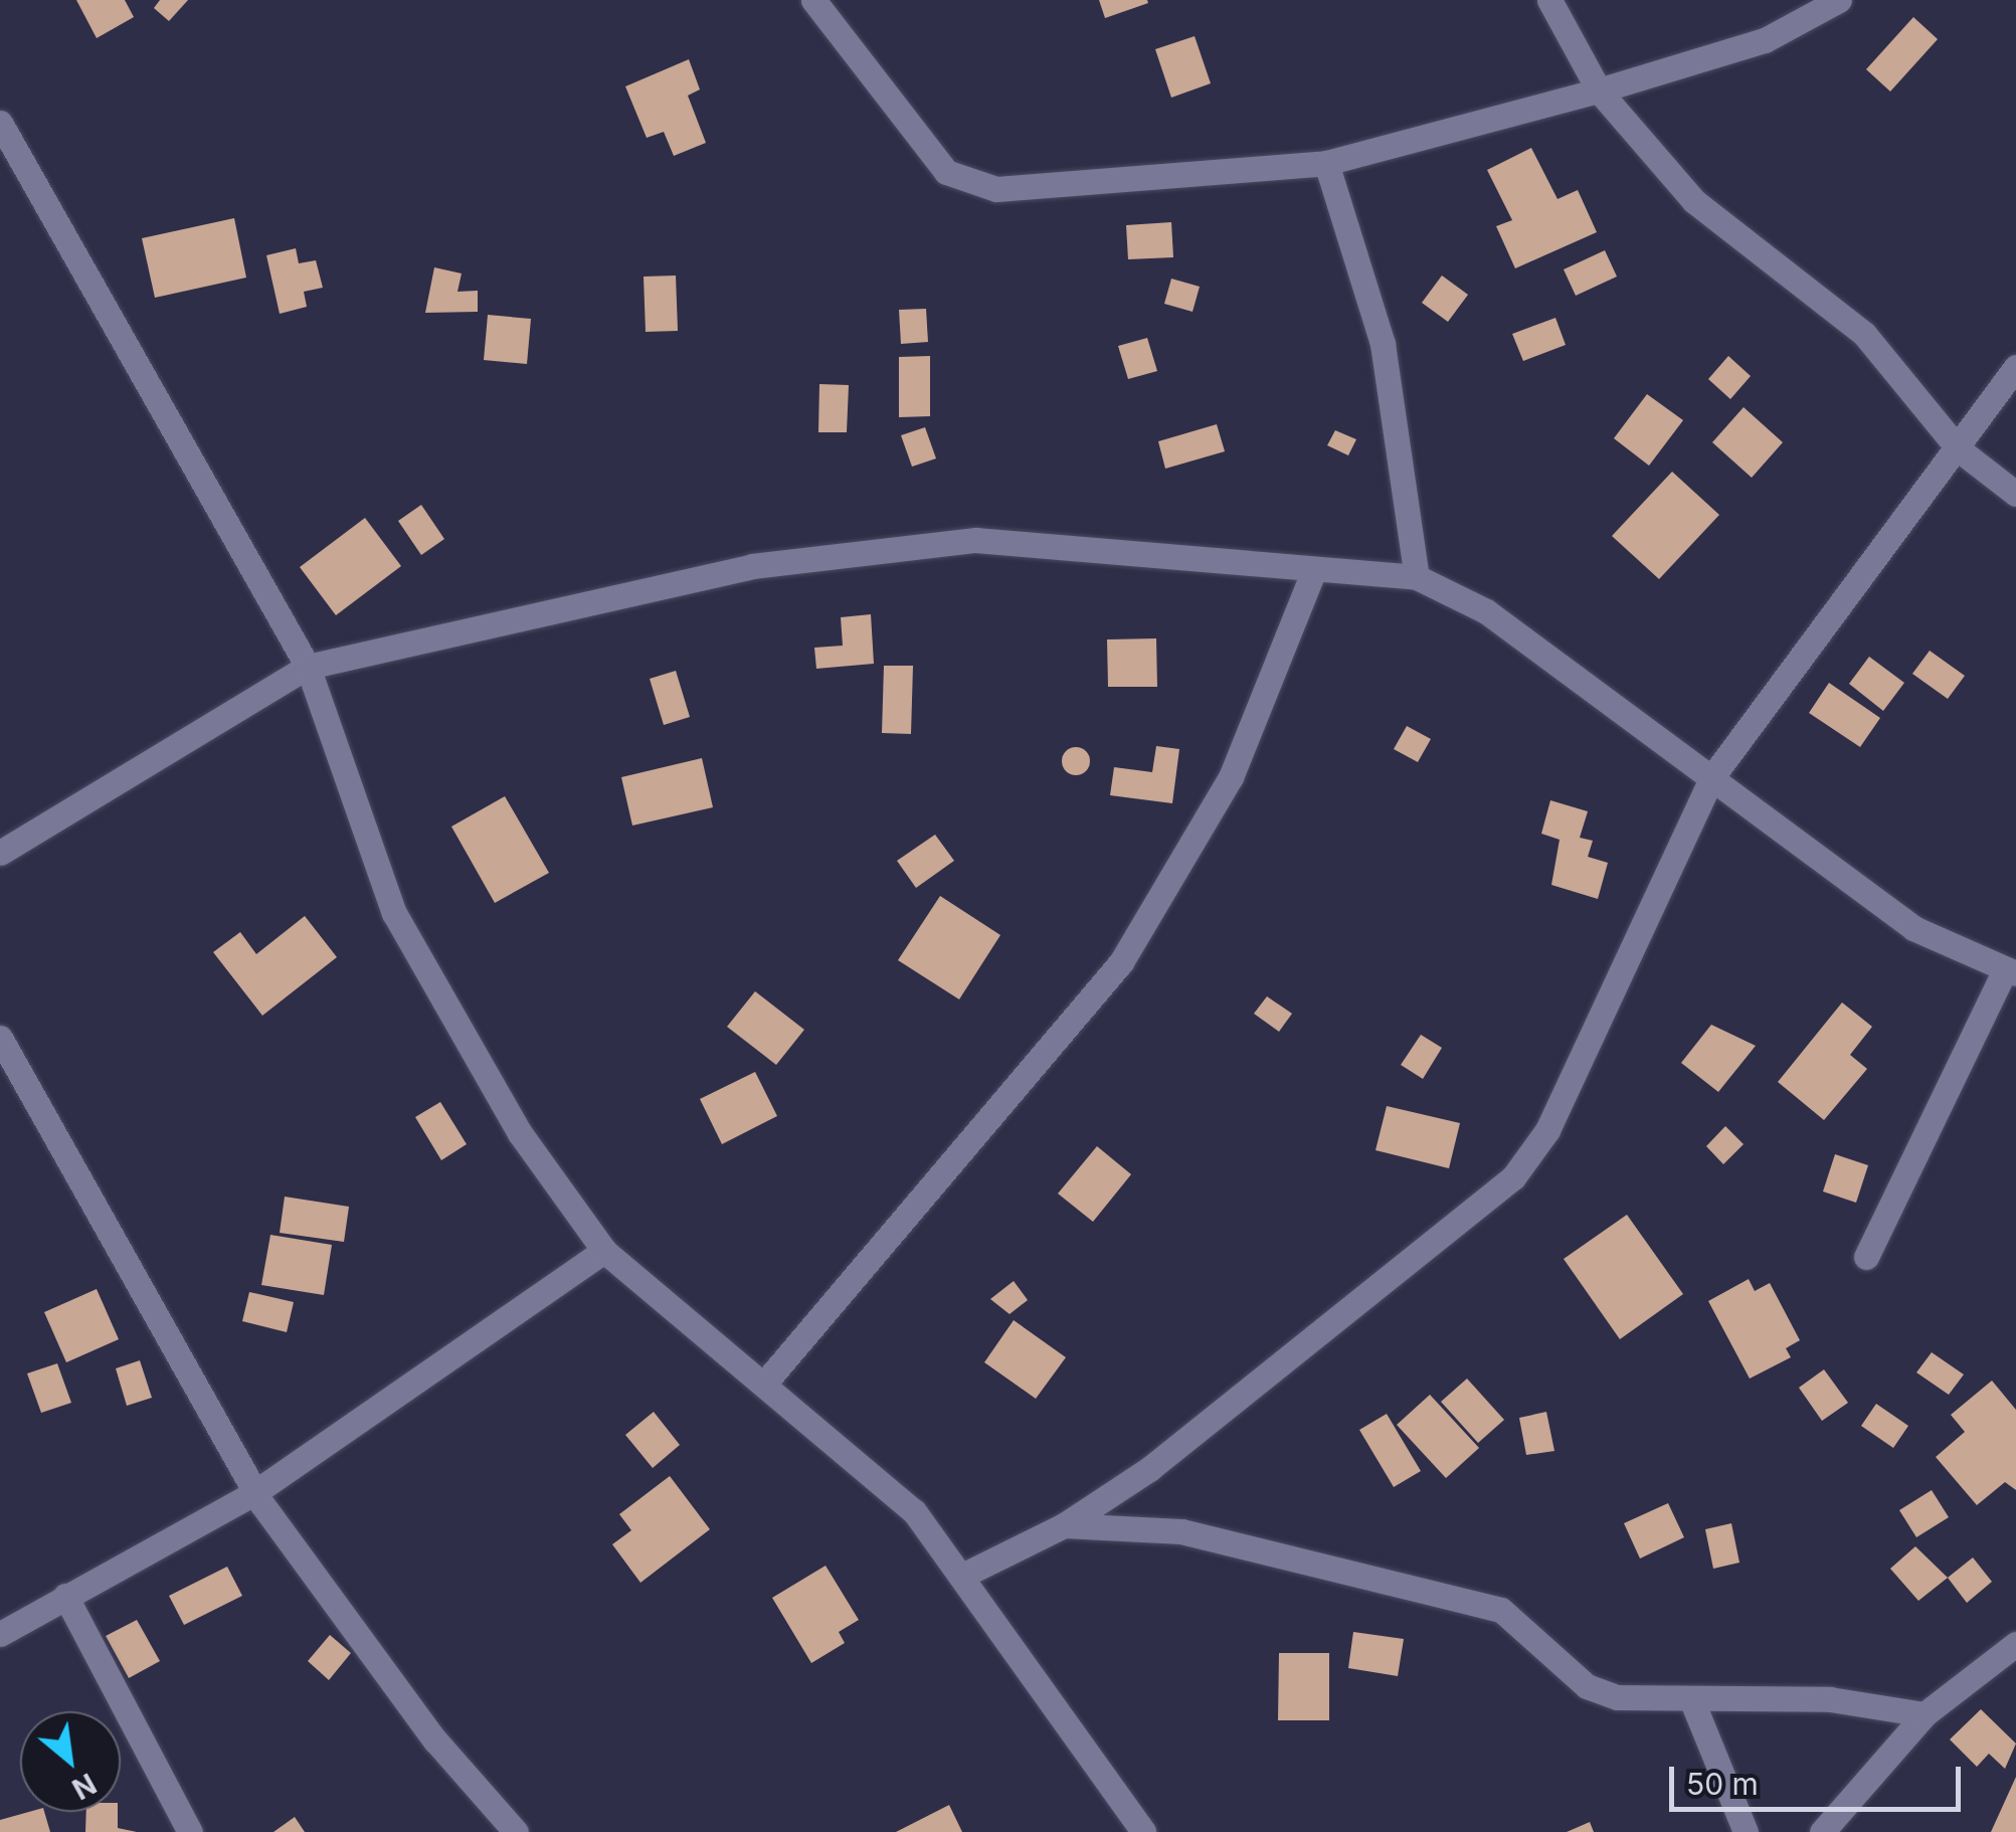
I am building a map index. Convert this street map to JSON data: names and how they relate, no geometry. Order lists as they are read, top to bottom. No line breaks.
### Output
{"scale_bar":"50 m","north":"bottom right"}
